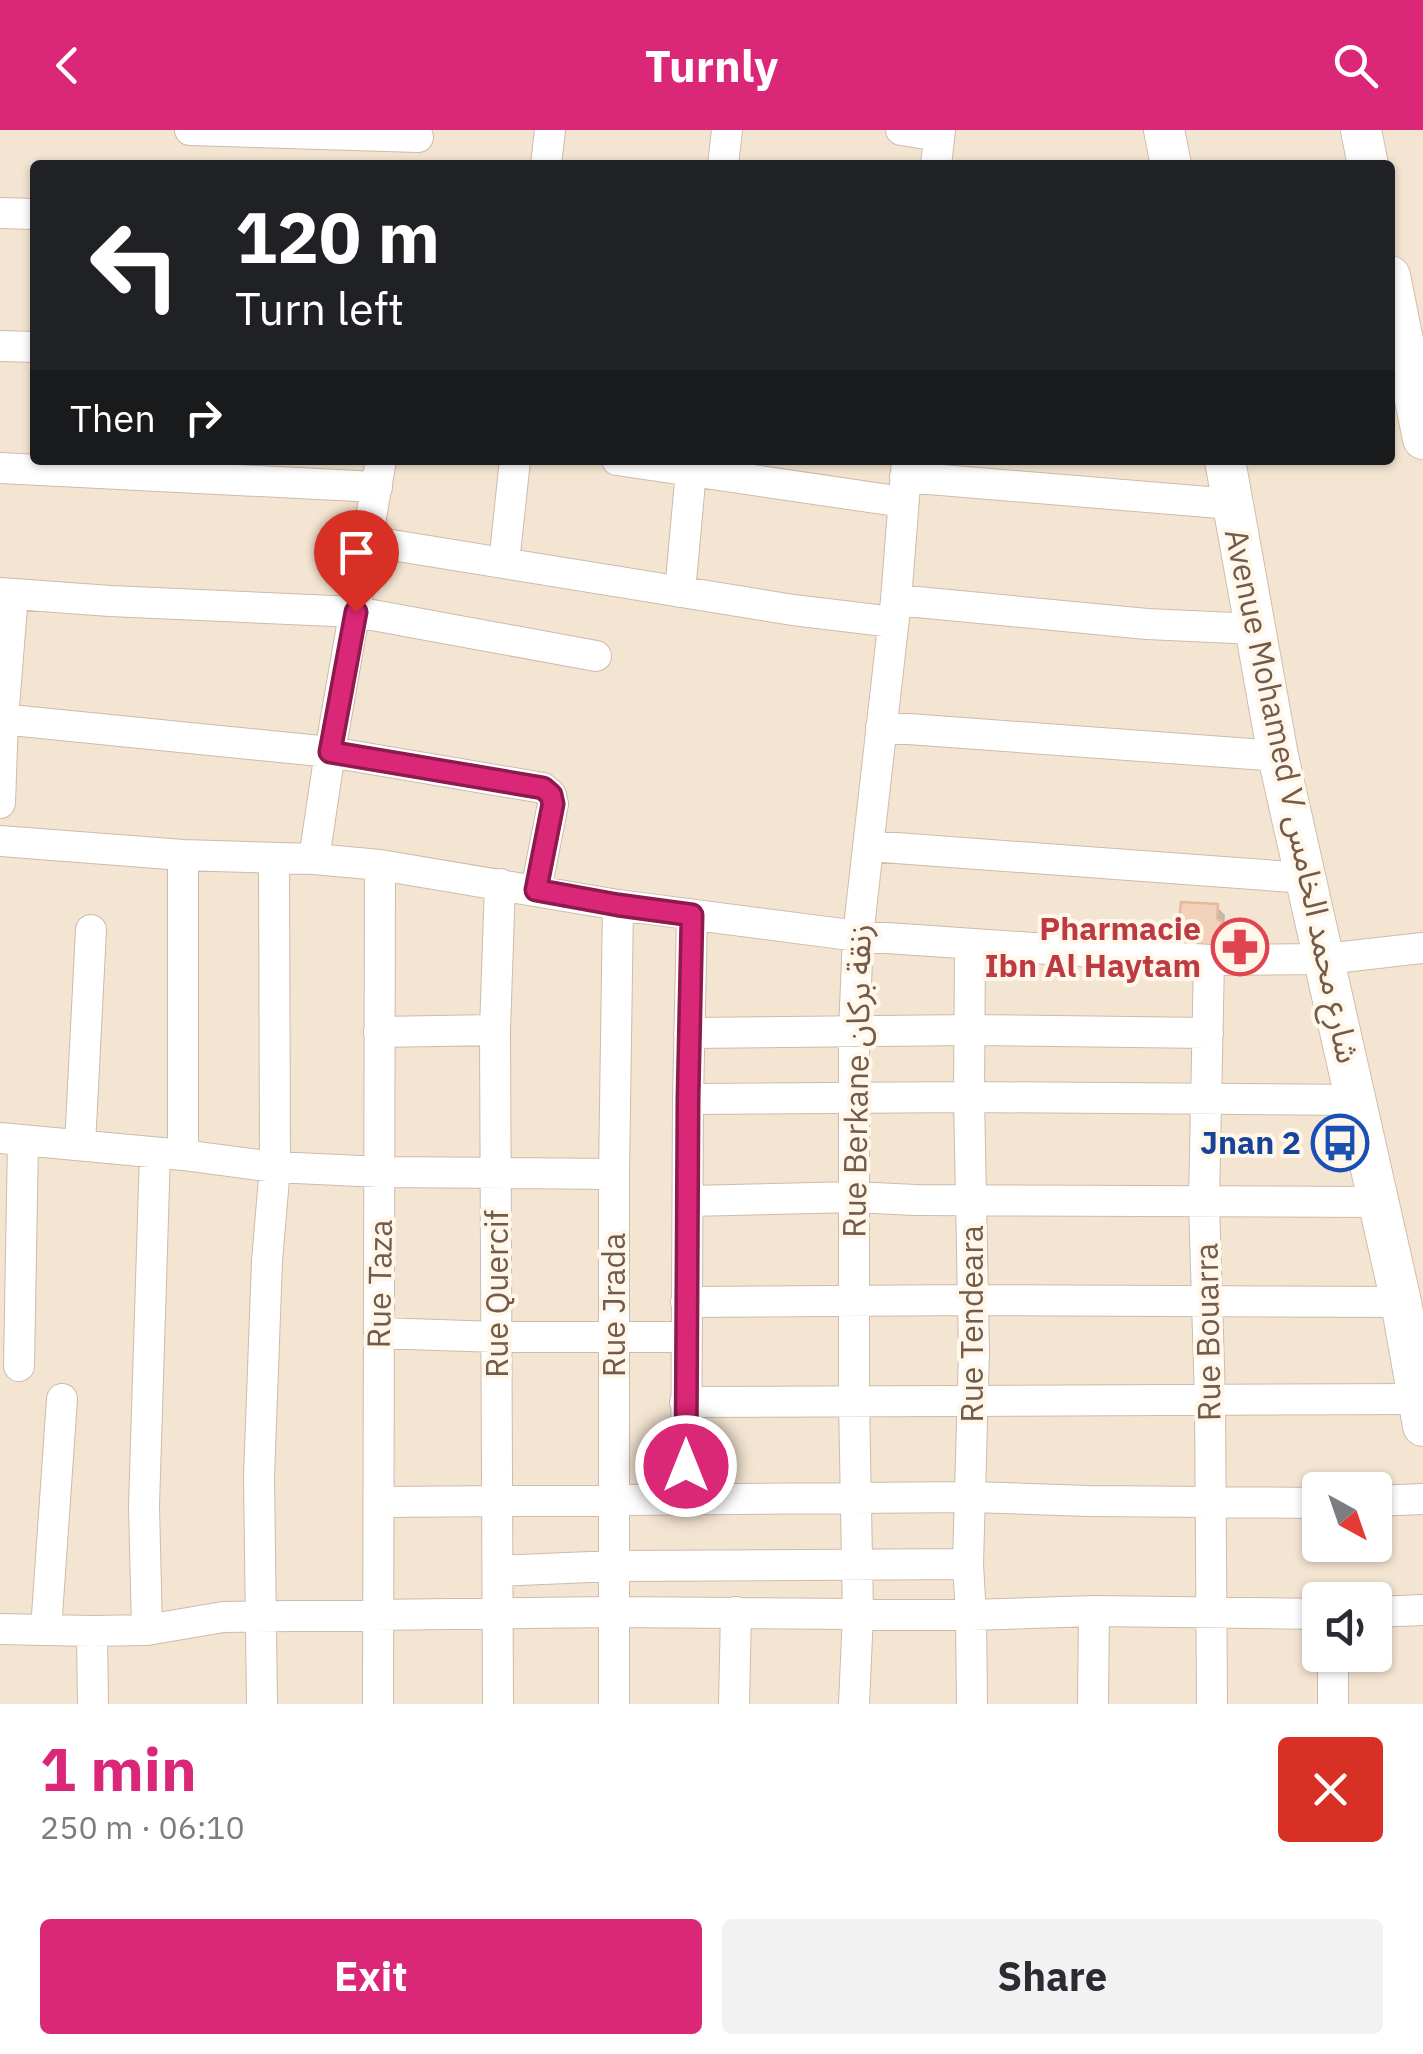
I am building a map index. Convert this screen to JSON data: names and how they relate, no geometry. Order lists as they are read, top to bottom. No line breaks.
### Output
{"streets":{"street":["Avenue Mohamed V شارع محمد الخامس","Rue Berkane زنقة بركان","Rue Taza","Rue Quercif","Rue Jrada","Rue Tendeara","Rue Bouarra"]},"places":{"pharmacy":["Pharmacie Ibn Al Haytam"],"bus stop":["Jnan 2"]},"north":"bottom right","page":{"header":"Turnly","turn":["120 m","Turn left"],"then":"Then","heading":["1 min","250 m · 06:10"],"buttons":["Exit","Share"]}}
